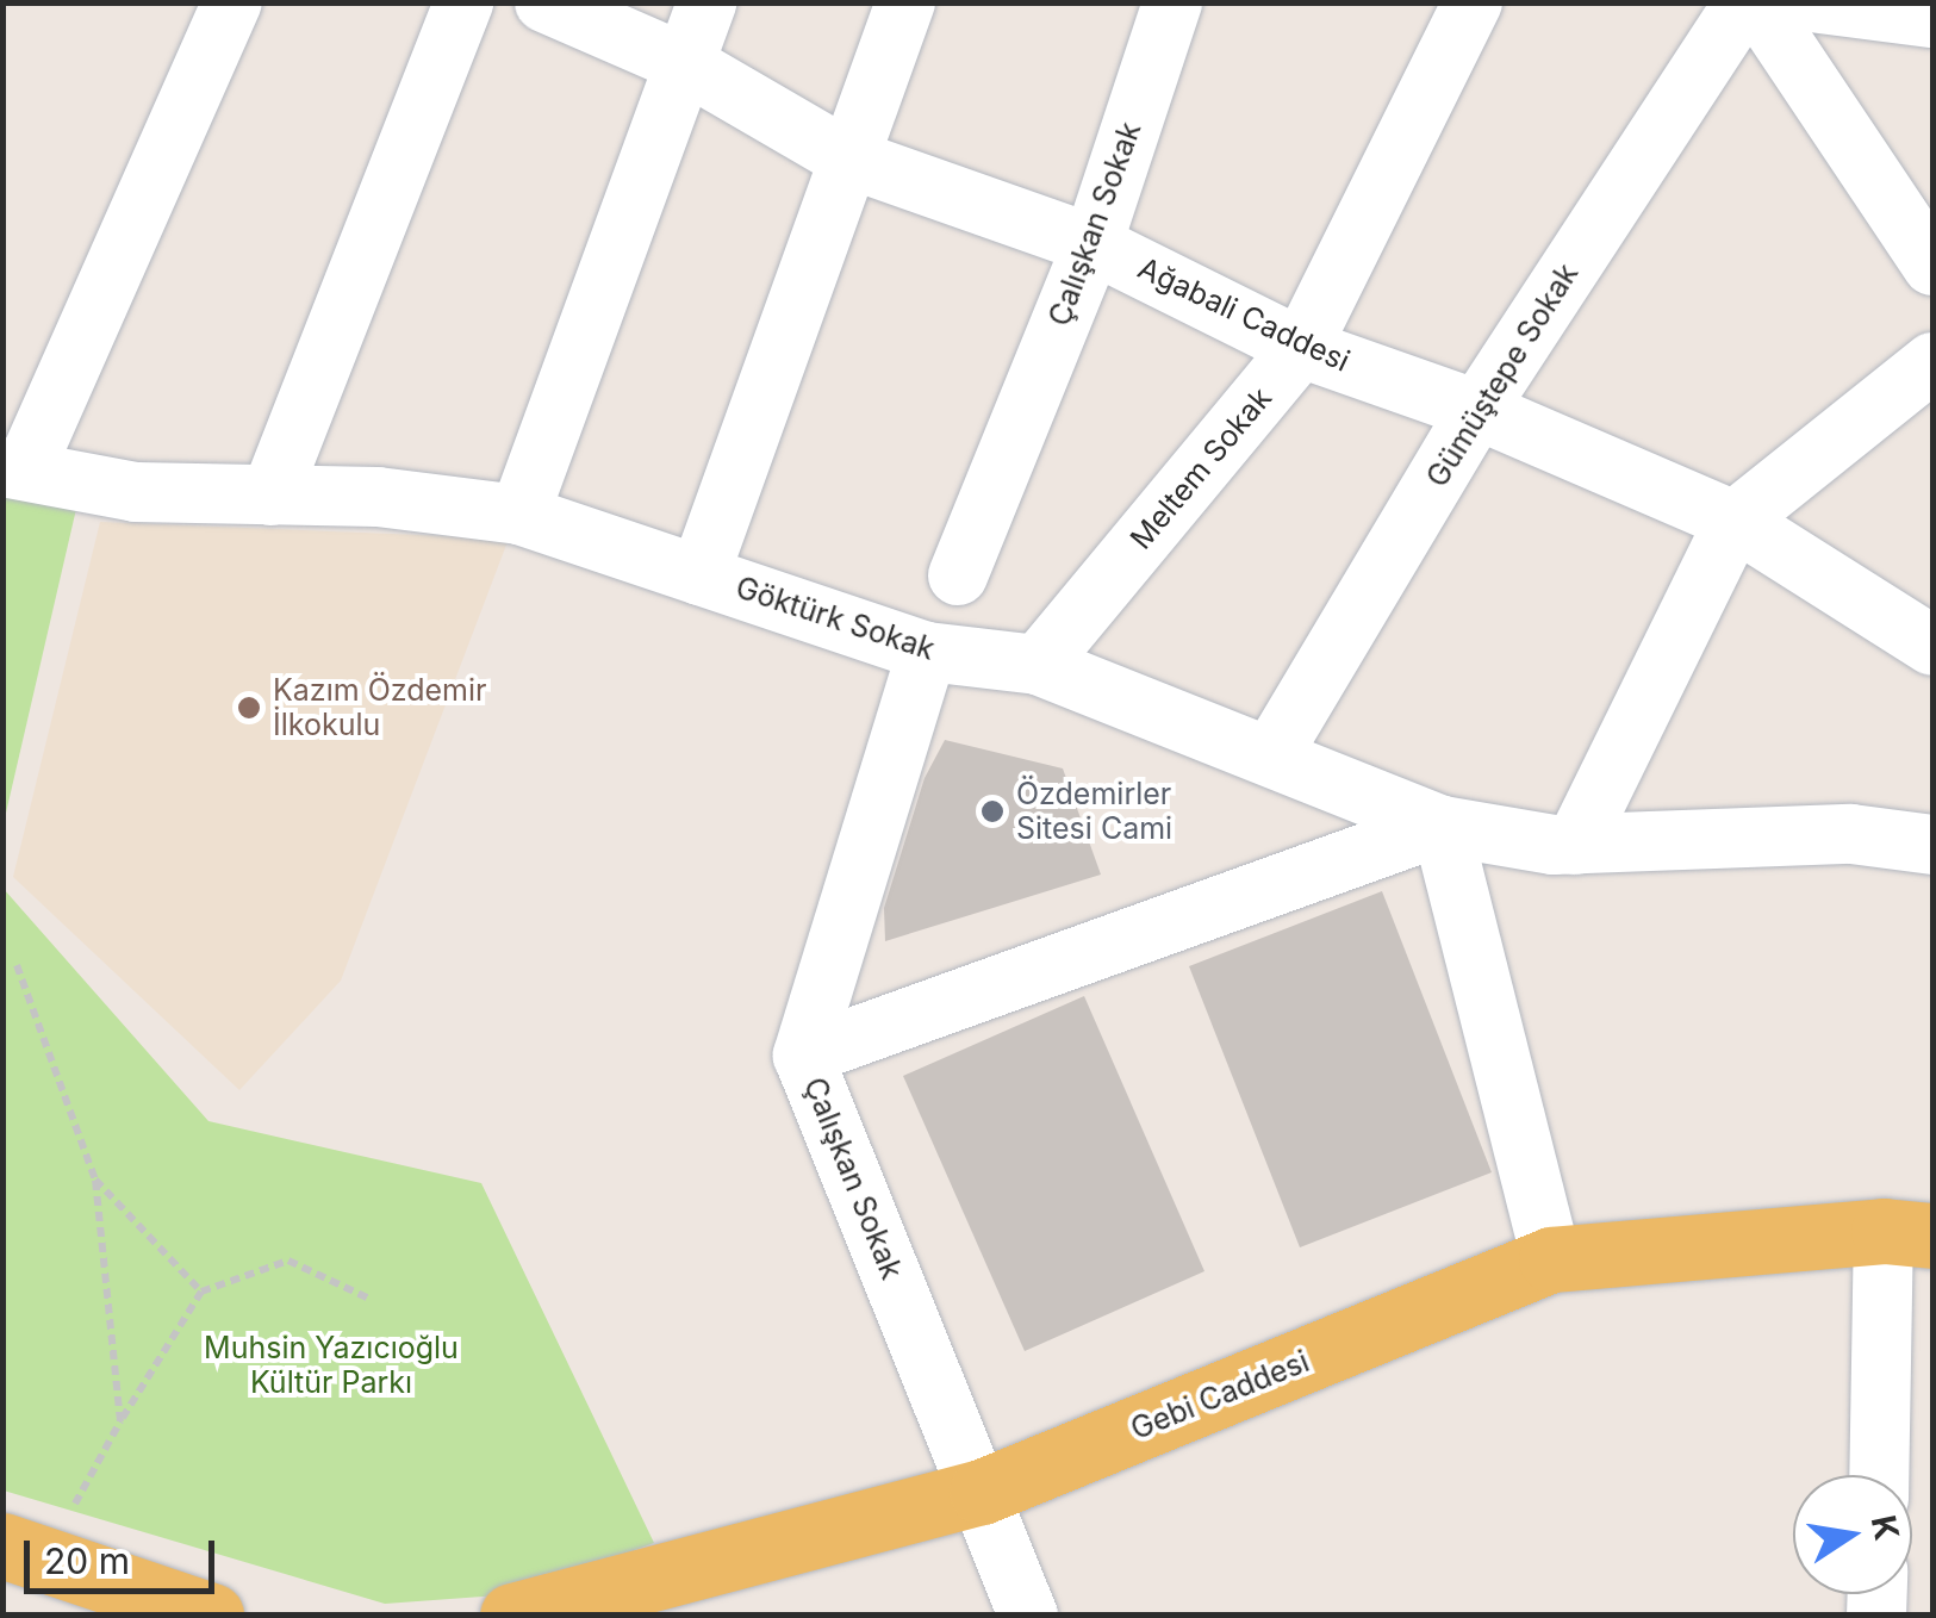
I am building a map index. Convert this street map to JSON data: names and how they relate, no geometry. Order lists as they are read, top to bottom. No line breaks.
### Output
{"streets":{"main road":["Gebi Caddesi"],"street":["Çalışkan Sokak","Ağabali Caddesi","Gümüştepe Sokak","Meltem Sokak","Göktürk Sokak"]},"crossings":[["Çalışkan Sokak","Ağabali Caddesi"],["Çalışkan Sokak","Göktürk Sokak"],["Çalışkan Sokak","Gebi Caddesi"],["Ağabali Caddesi","Gümüştepe Sokak"],["Ağabali Caddesi","Meltem Sokak"],["Gümüştepe Sokak","Göktürk Sokak"],["Meltem Sokak","Göktürk Sokak"]],"parks":["Muhsin Yazıcıoğlu Kültür Parkı"],"places":["Kazım Özdemir İlkokulu","Özdemirler Sitesi Cami"],"scale_bar":"20 m","north":"right"}
